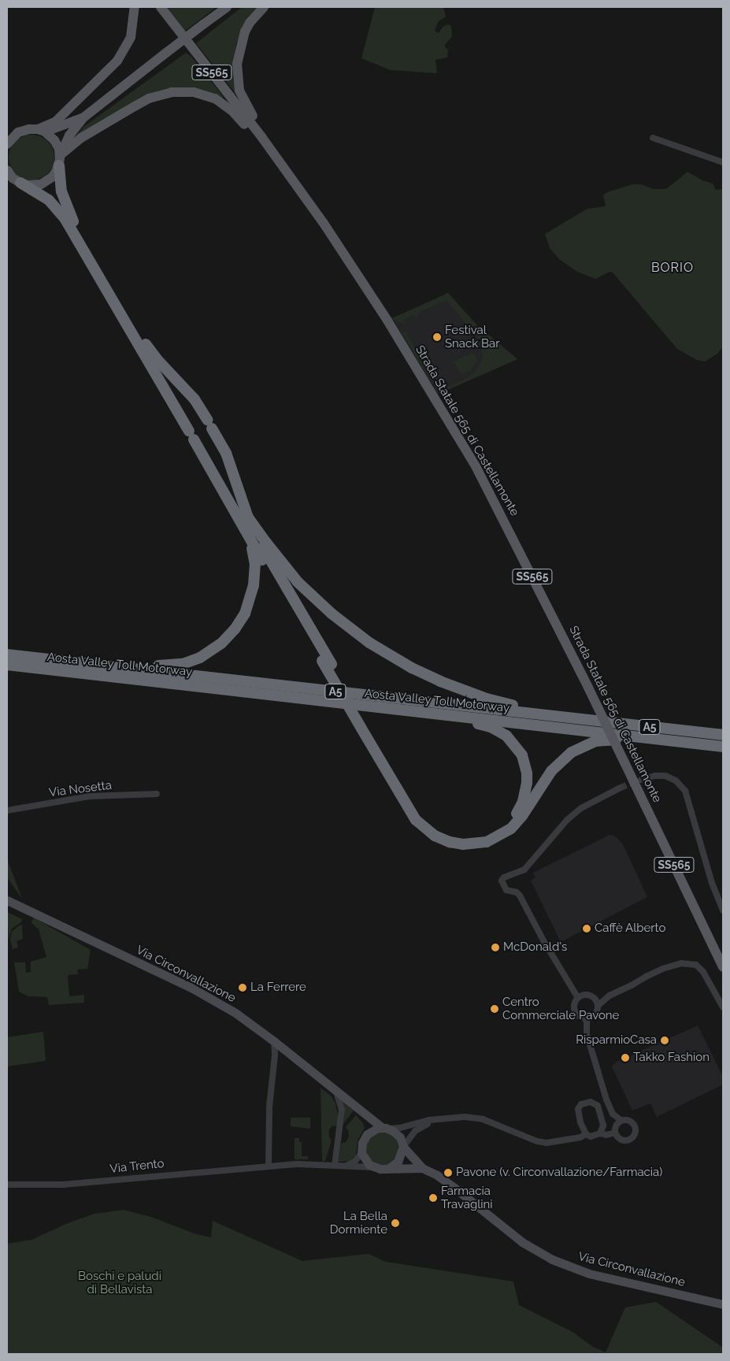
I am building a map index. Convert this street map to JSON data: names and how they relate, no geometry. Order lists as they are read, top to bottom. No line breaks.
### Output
{"streets":{"highway":["Aosta Valley Toll Motorway","A5"],"main road":["SS565","Strada Statale 565 di Castellamonte","Via Circonvallazione"],"street":["Via Nosetta","Via Trento"]},"crossings":[["Via Circonvallazione","Via Trento"]],"districts":["BORIO"],"parks":["Boschi e paludi di Bellavista"],"places":["Festival Snack Bar","Caffè Alberto","McDonald's","La Ferrere","Centro Commerciale Pavone","RisparmioCasa","Takko Fashion","Pavone (v. Circonvallazione/Farmacia)","Farmacia Travaglini","La Bella Dormiente"]}
